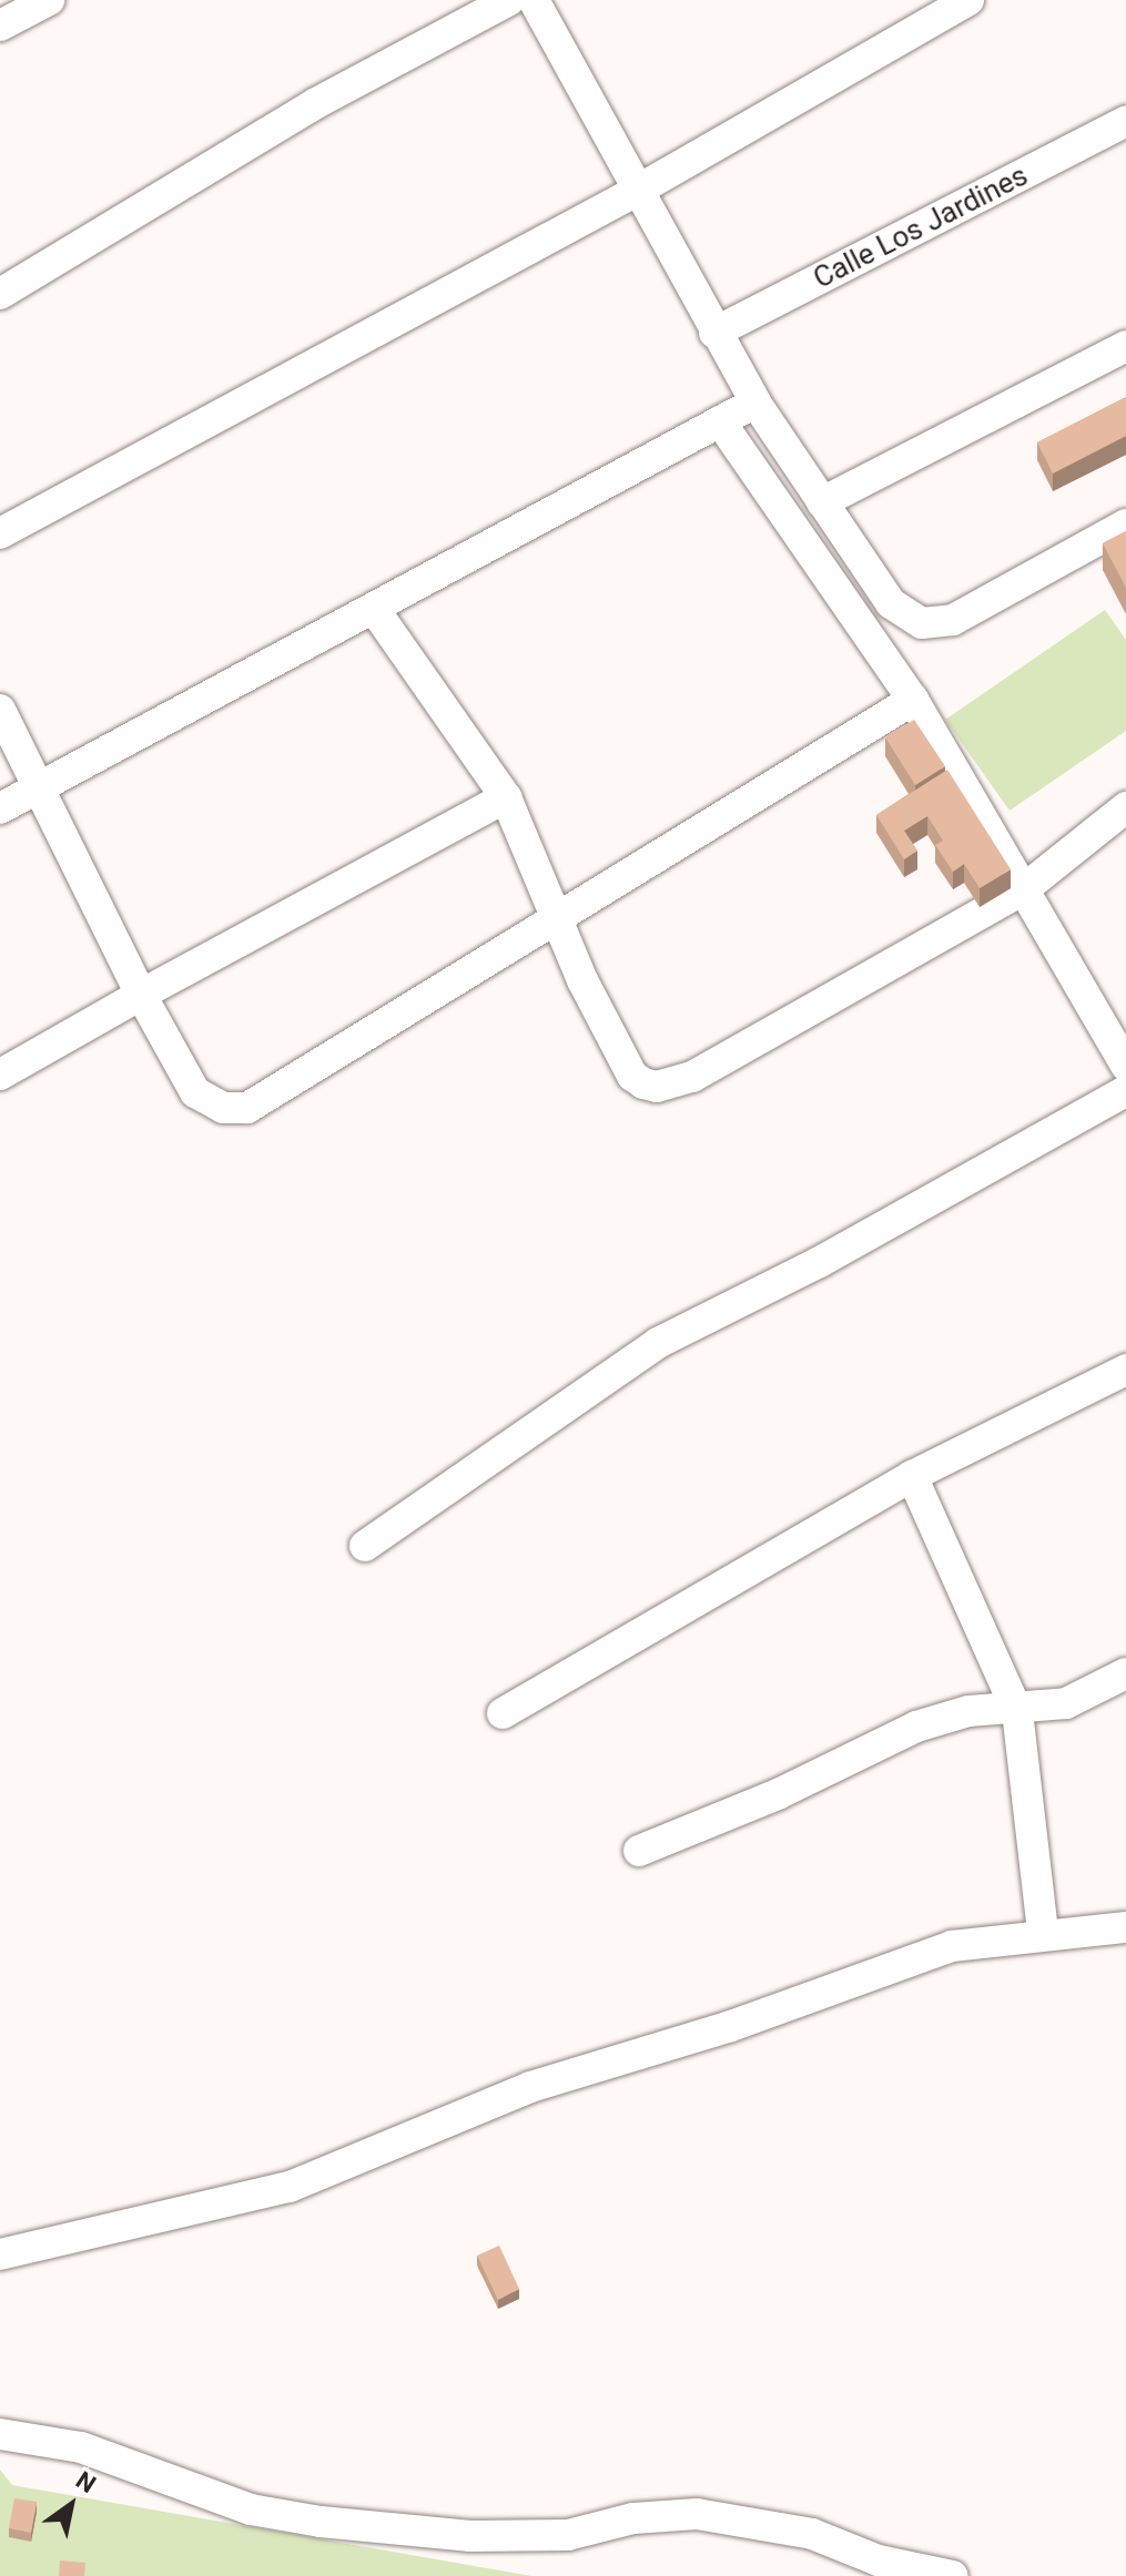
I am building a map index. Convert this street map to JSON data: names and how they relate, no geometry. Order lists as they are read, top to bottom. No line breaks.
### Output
{"streets":{"street":["Calle Los Jardines"]},"north":"top right"}
